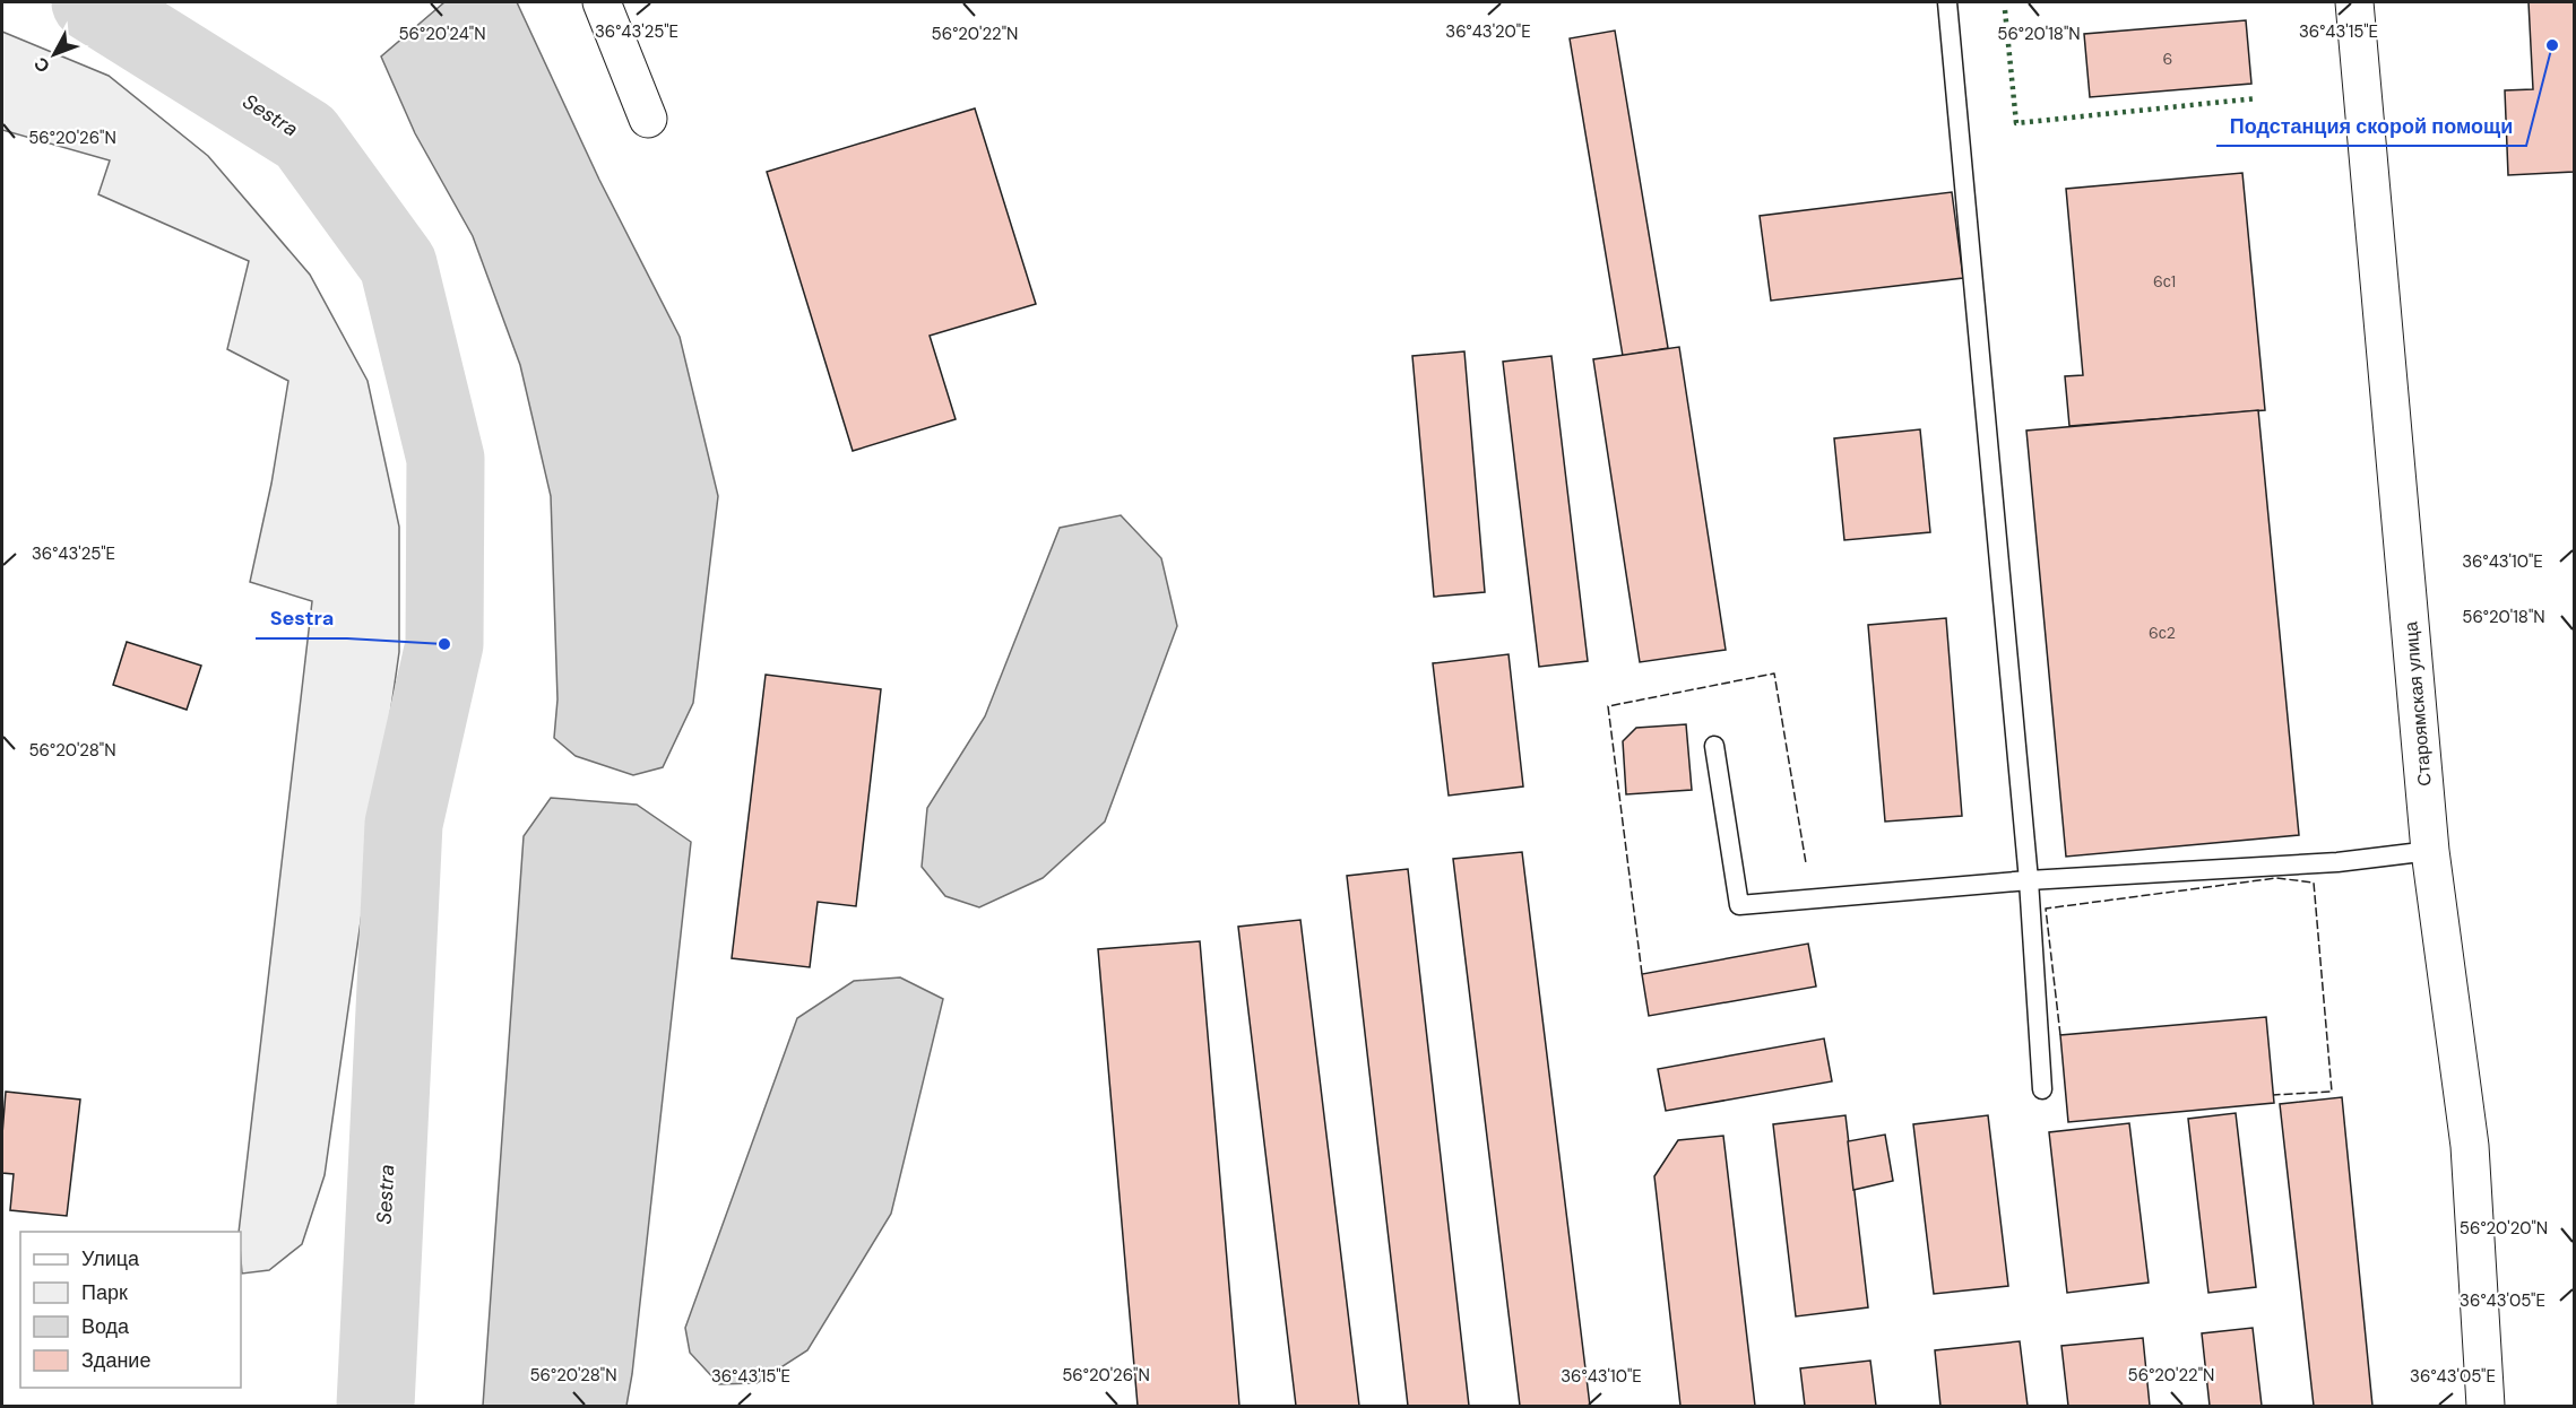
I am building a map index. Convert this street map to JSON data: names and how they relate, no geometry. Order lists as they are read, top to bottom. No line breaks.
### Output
{"streets":{"street":["Староямская улица"]},"water":["Sestra"],"places":["Подстанция скорой помощи","Sestra"],"house_numbers":["6","6с1","6с2"],"legend":["Улица","Парк","Вода","Здание"],"north":"bottom left","coordinates":["36°43'25\"E","36°43'20\"E","36°43'15\"E","56°20'24\"N","56°20'22\"N","56°20'18\"N","56°20'26\"N","36°43'10\"E","56°20'28\"N","56°20'20\"N","36°43'05\"E"]}
